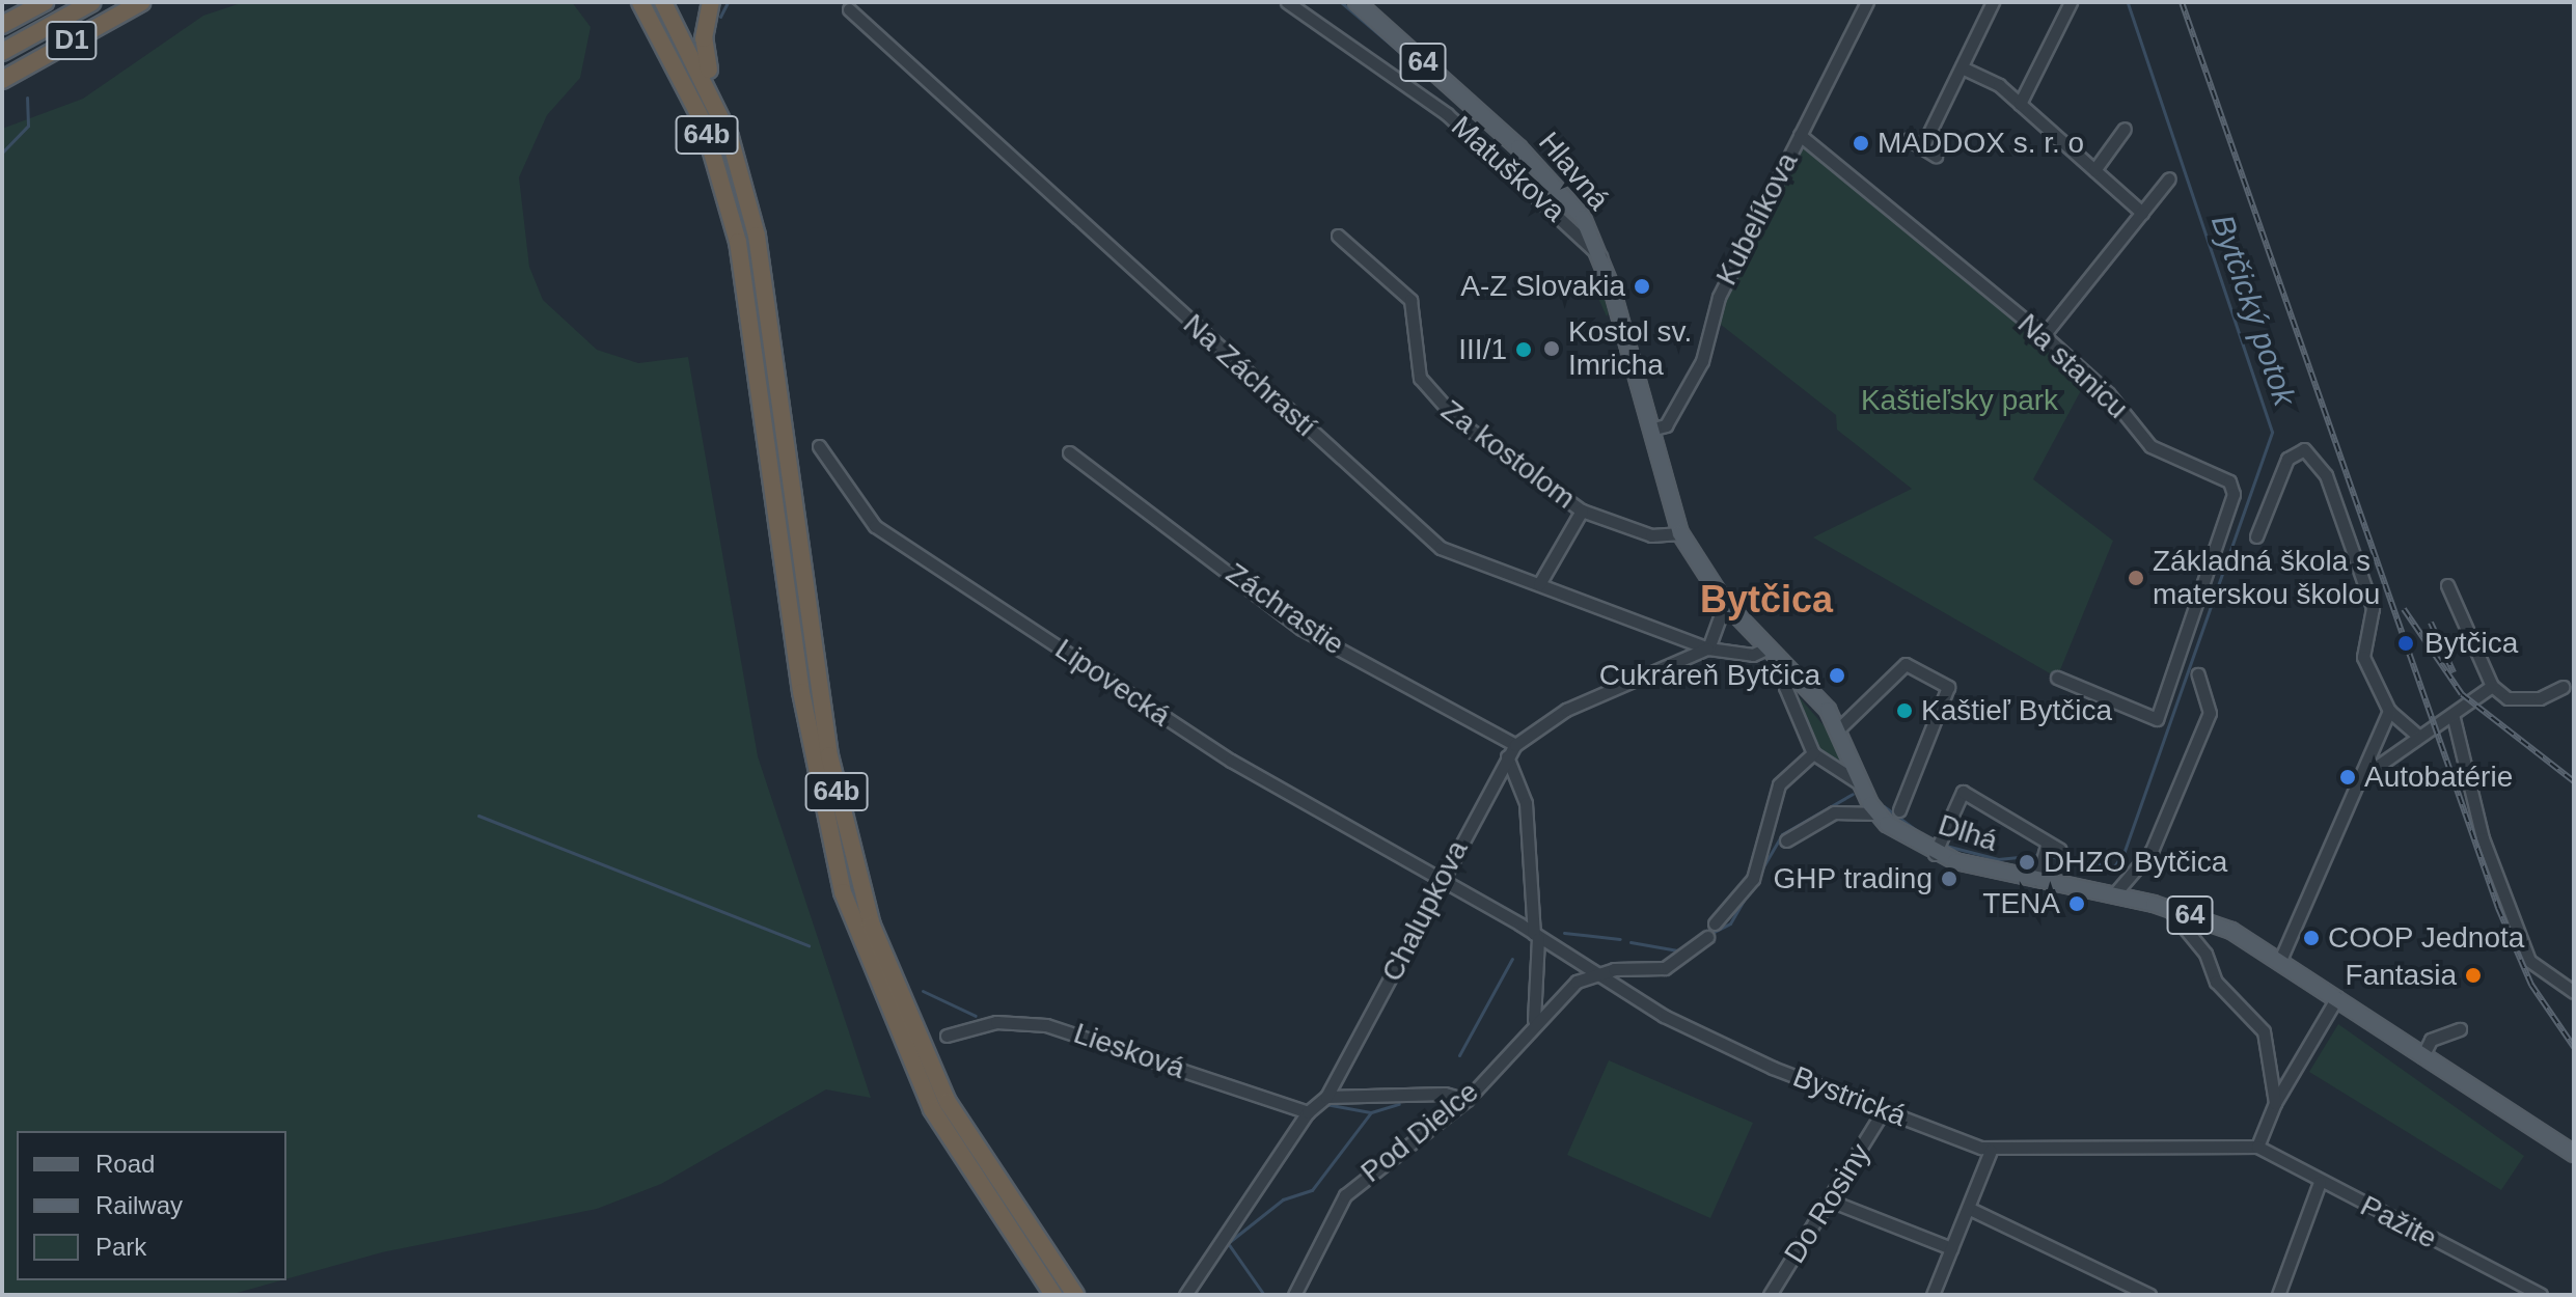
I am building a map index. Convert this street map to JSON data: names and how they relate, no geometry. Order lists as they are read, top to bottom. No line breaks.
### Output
{"streets":{"highway":["D1","64b"],"main road":["64","Hlavná","Dlhá"],"street":["Matuškova","Kubelíkova","Na stanicu","Na Záchrastí","Za kostolom","Záchrastie","Lipovecká","Chalupkova","Liesková","Bystrická","Pod Dielce","Do Rosiny","Pažite"]},"crossings":[["Matuškova","Hlavná"],["Hlavná","Kubelíkova"],["Hlavná","Za kostolom"],["Hlavná","Dlhá"],["Kubelíkova","Na stanicu"],["Na Záchrastí","Dlhá"],["Na Záchrastí","Chalupkova"],["Za kostolom","Dlhá"],["Záchrastie","Chalupkova"],["Lipovecká","Chalupkova"],["Lipovecká","Bystrická"],["Chalupkova","Liesková"],["Chalupkova","Bystrická"],["Bystrická","Pod Dielce"],["Bystrická","Do Rosiny"],["Bystrická","Pažite"]],"districts":["Bytčica"],"water":["Bytčický potok"],"parks":["Kaštieľsky park"],"places":["MADDOX s. r. o","A-Z Slovakia","Kostol sv. Imricha","III/1","Základná škola s materskou školou","Bytčica","Cukráreň Bytčica","Kaštieľ Bytčica","Autobatérie","DHZO Bytčica","GHP trading","TENA","COOP Jednota","Fantasia"],"legend":["Road","Railway","Park"]}
